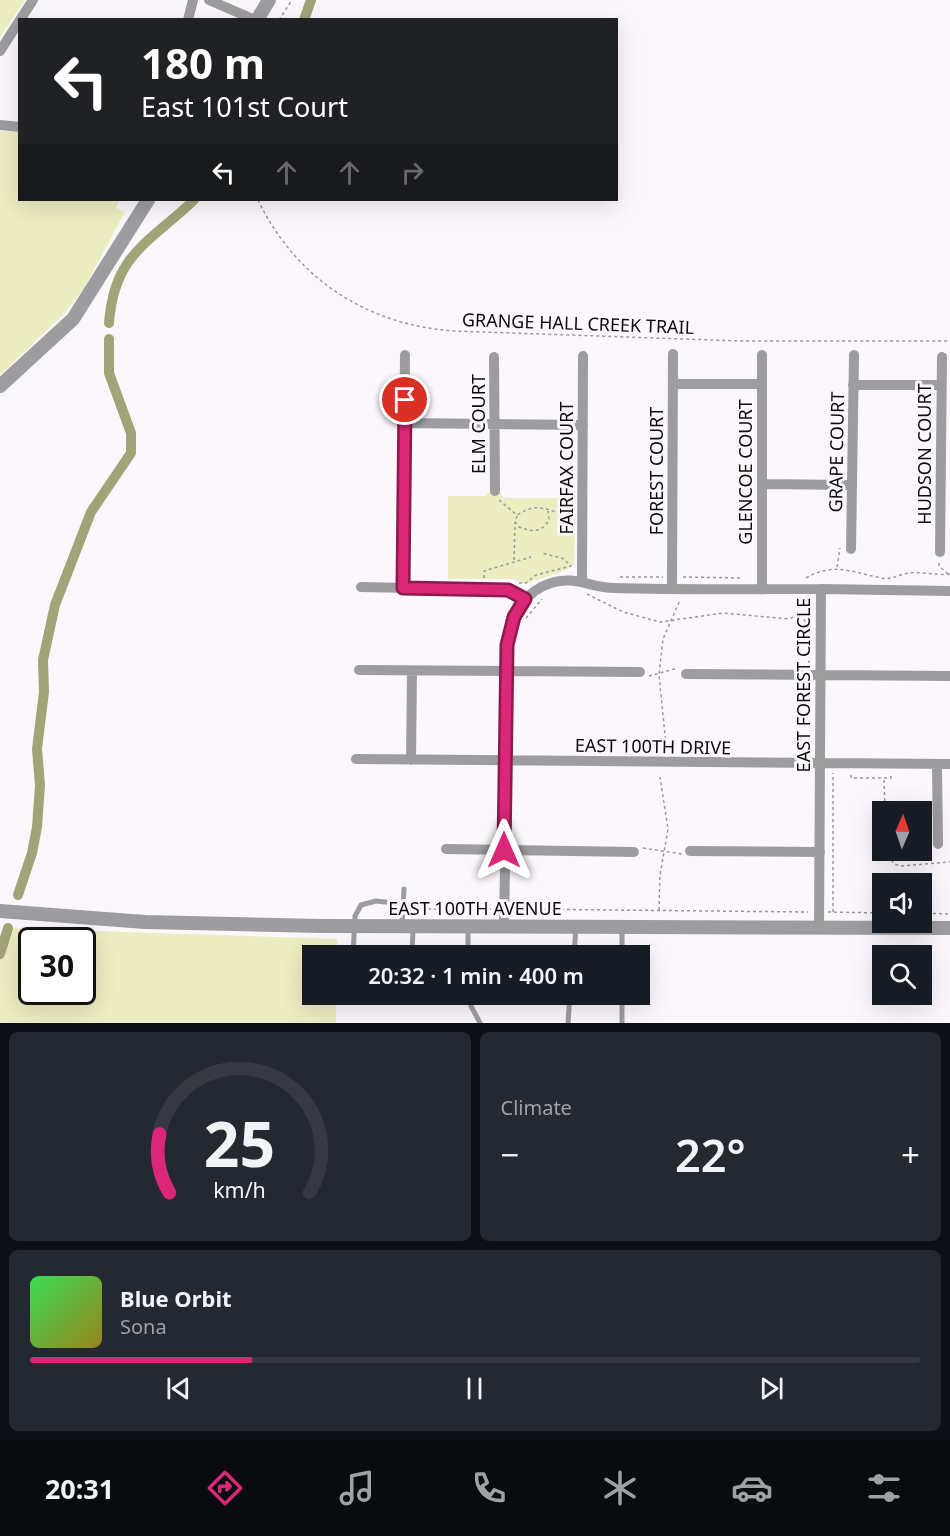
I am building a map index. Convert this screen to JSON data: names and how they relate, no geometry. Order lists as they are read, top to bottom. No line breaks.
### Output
{"streets":{"street":["ELM COURT","GRAPE COURT","HUDSON COURT","FAIRFAX COURT","FOREST COURT","GLENCOE COURT","EAST FOREST CIRCLE","EAST 100TH DRIVE","EAST 100TH AVENUE"],"path":["GRANGE HALL CREEK TRAIL"]},"crossings":[["FAIRFAX COURT","EAST FOREST CIRCLE"],["FOREST COURT","EAST FOREST CIRCLE"],["GLENCOE COURT","EAST FOREST CIRCLE"],["EAST FOREST CIRCLE","EAST 100TH DRIVE"],["EAST FOREST CIRCLE","EAST 100TH AVENUE"]],"north":"top","page":{"turn":["180 m","East 101st Court"],"limit":"30","trip":"20:32 · 1 min · 400 m","tile":"Climate","heat":["−","22°","+"],"song":["Blue Orbit","Sona"],"tabs":"20:31","gauge":["25","km/h"]}}
